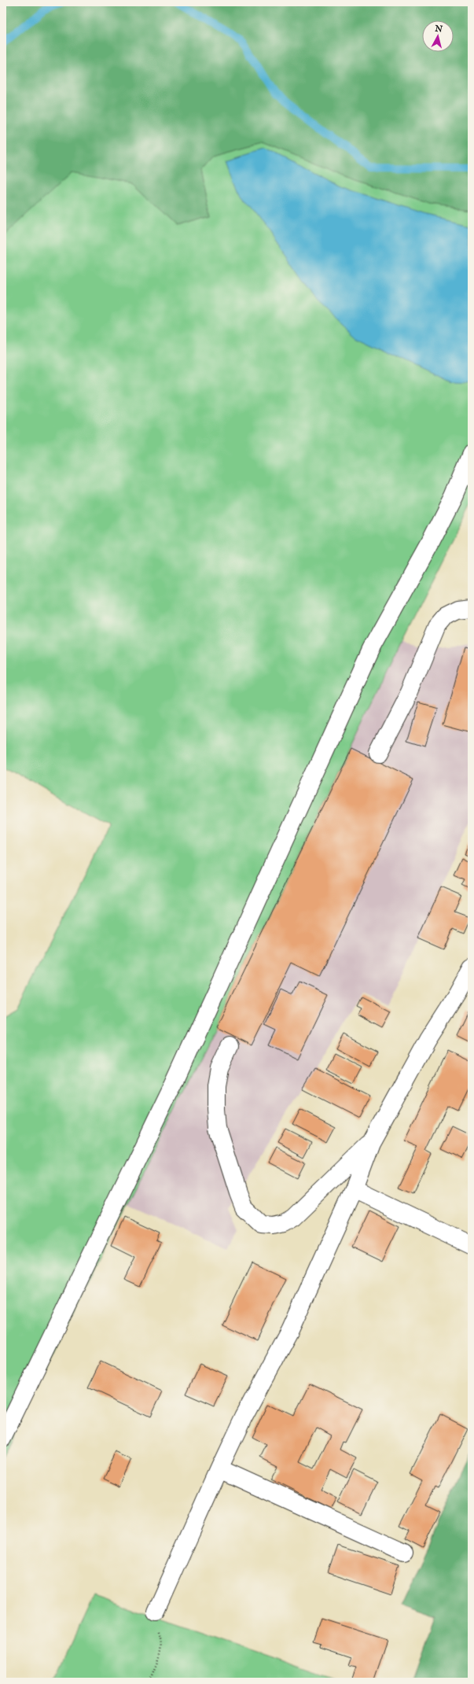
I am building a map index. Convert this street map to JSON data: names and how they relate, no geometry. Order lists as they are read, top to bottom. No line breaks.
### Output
{"north":"top"}
